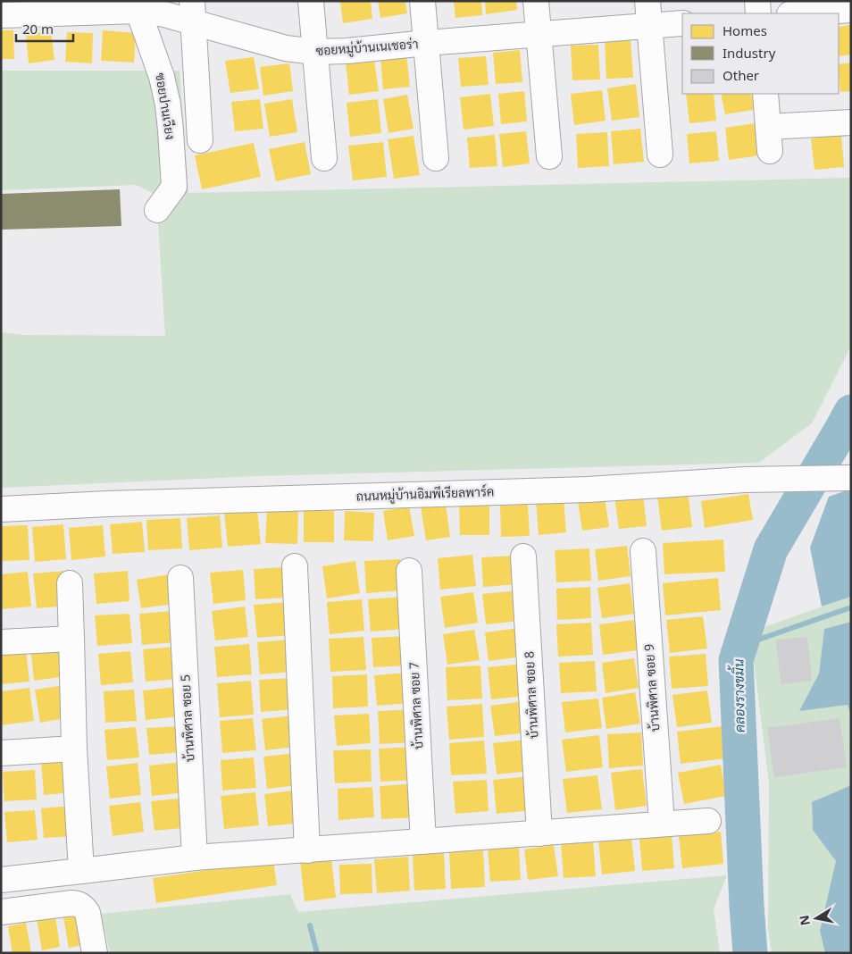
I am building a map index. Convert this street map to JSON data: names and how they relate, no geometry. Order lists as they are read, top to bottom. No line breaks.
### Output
{"streets":{"street":["ซอยหมู่บ้านเนเชอร่า","ซอยปานเวียง","ถนนหมู่บ้านอิมพีเรียลพาร์ค","บ้านพิศาล ซอย 9","บ้านพิศาล ซอย 8","บ้านพิศาล ซอย 7","บ้านพิศาล ซอย 5"]},"crossings":[["ซอยหมู่บ้านเนเชอร่า","ซอยปานเวียง"]],"water":["คลองรางขมิ้น"],"legend":["Homes","Industry","Other"],"scale_bar":"20 m","north":"left"}
